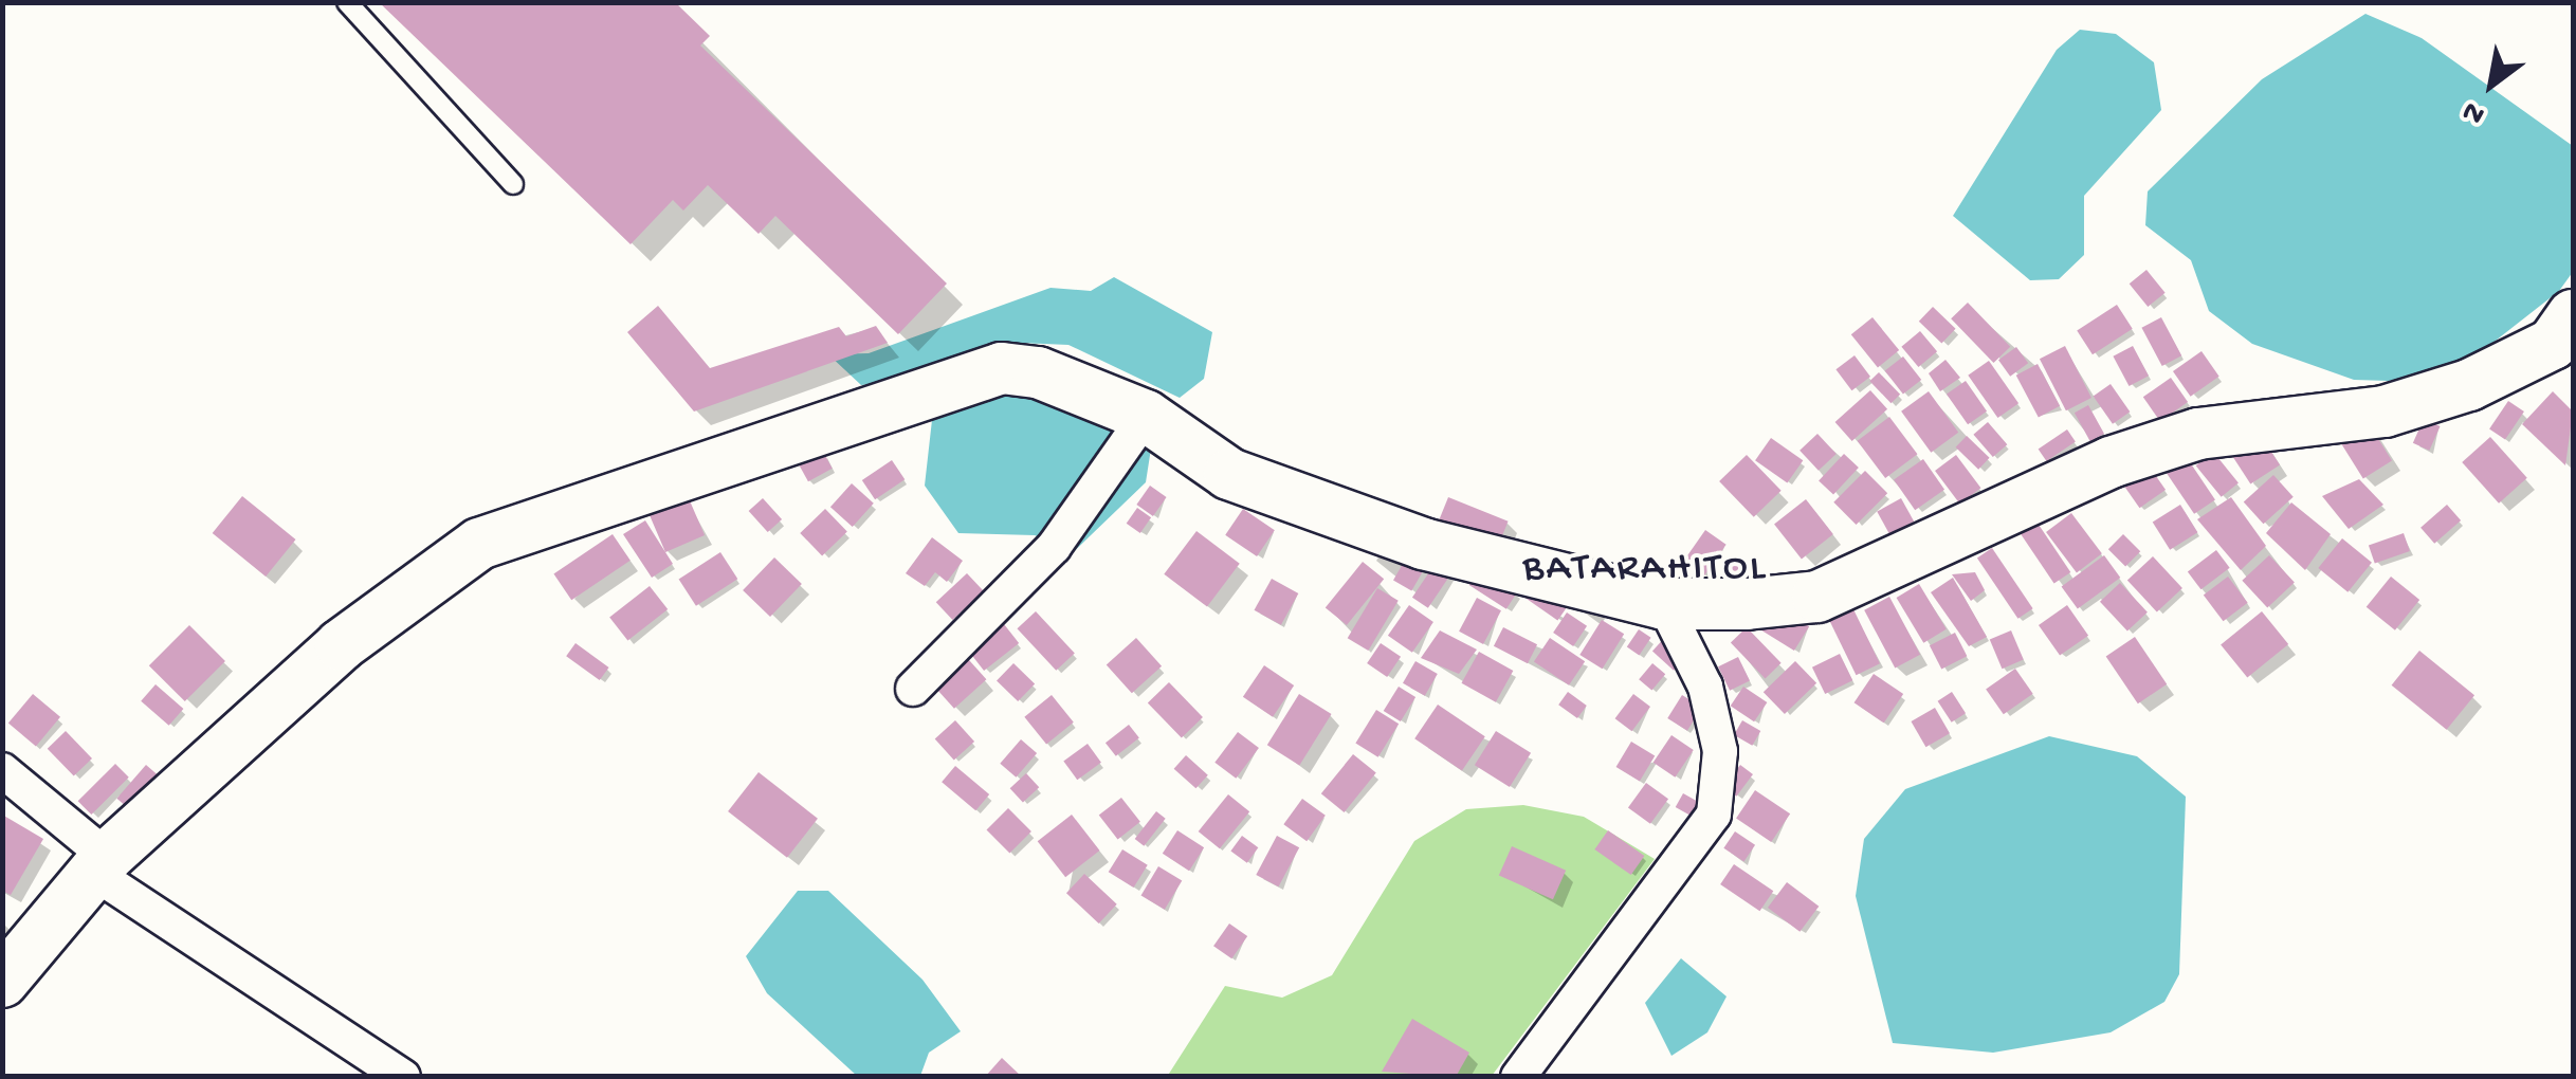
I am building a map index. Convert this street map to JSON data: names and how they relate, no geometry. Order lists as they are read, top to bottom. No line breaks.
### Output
{"districts":["BATARAHITOL"],"north":"bottom left"}
